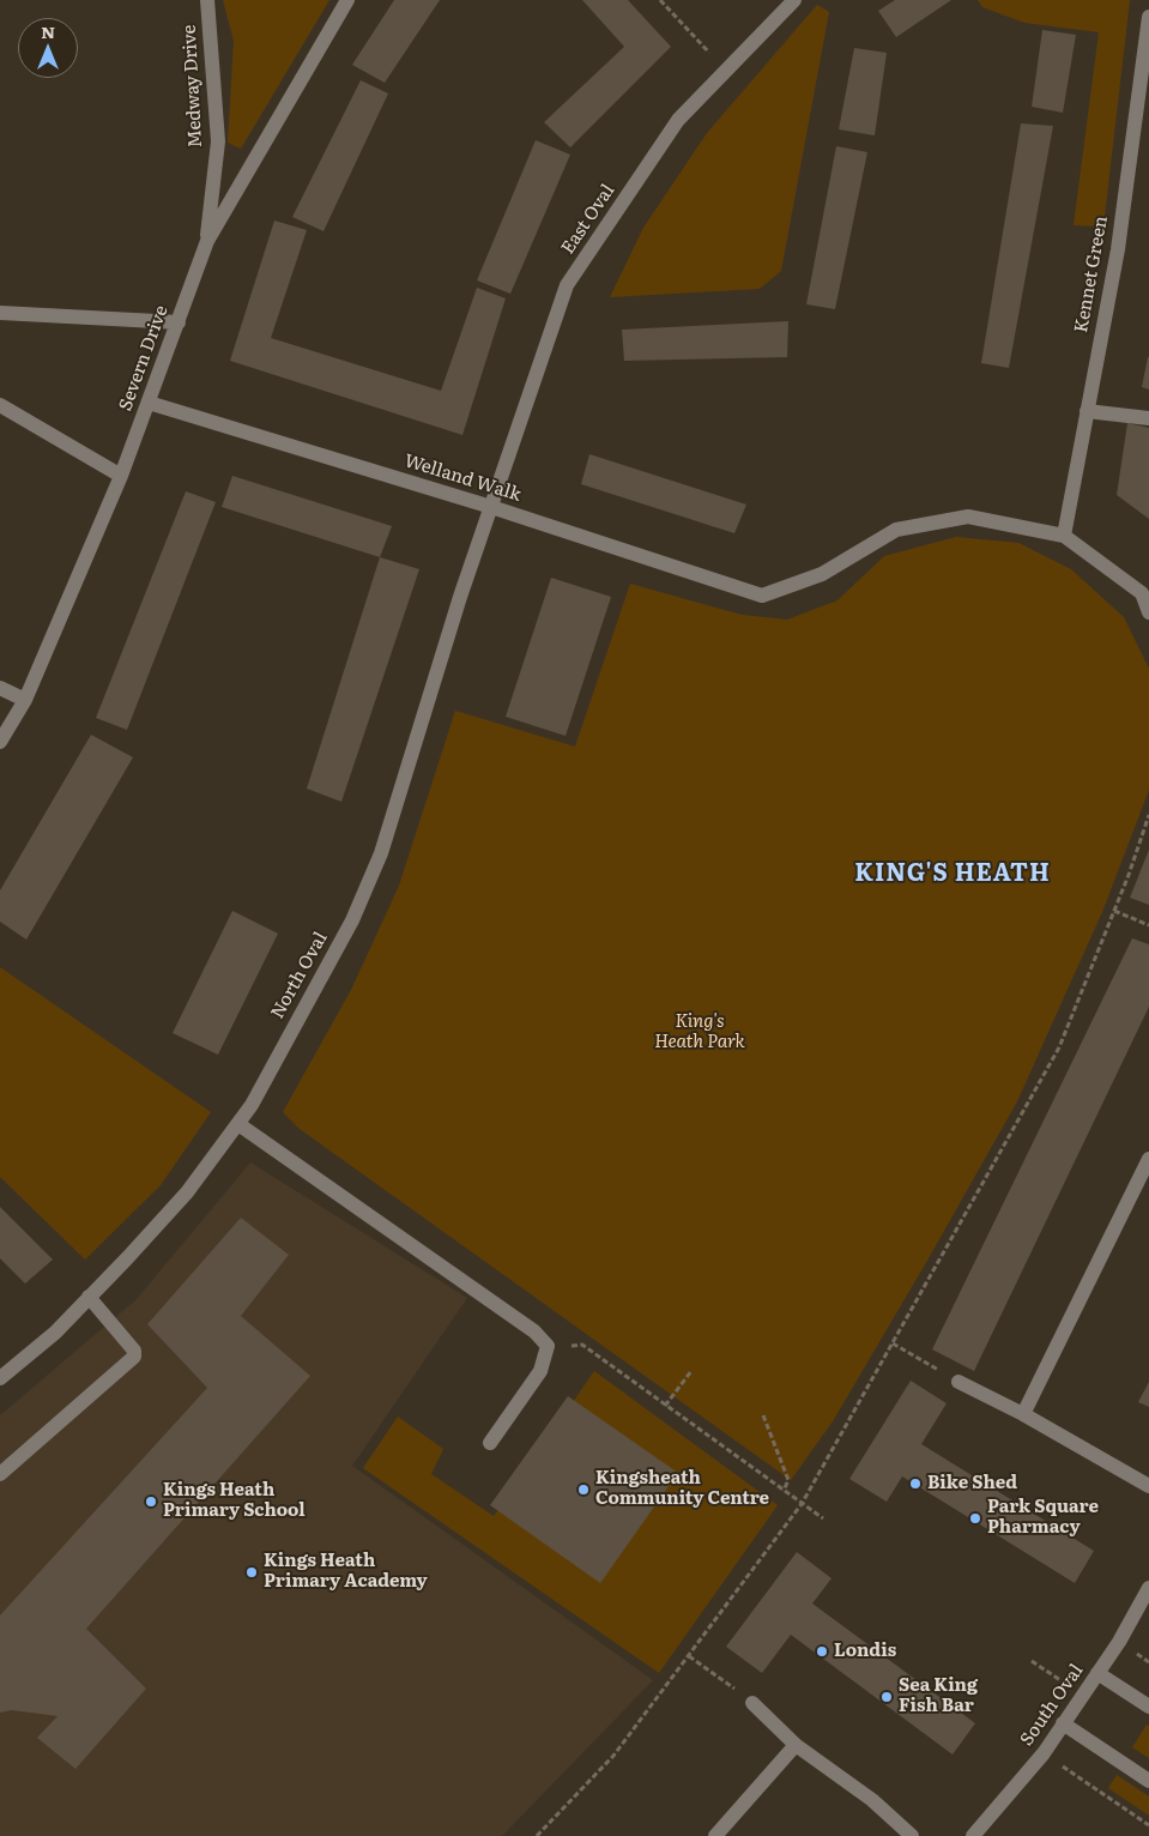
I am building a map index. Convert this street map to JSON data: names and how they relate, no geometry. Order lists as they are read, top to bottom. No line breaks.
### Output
{"streets":{"street":["Medway Drive","East Oval","Kennet Green","Severn Drive","Welland Walk","North Oval","South Oval"]},"crossings":[["Medway Drive","Severn Drive"],["East Oval","Welland Walk"],["East Oval","North Oval"],["Kennet Green","Welland Walk"],["Severn Drive","Welland Walk"],["Welland Walk","North Oval"]],"districts":["KING'S HEATH"],"parks":["King's Heath Park"],"places":["Bike Shed","Kingsheath Community Centre","Kings Heath Primary School","Park Square Pharmacy","Kings Heath Primary Academy","Londis","Sea King Fish Bar"],"north":"top"}
